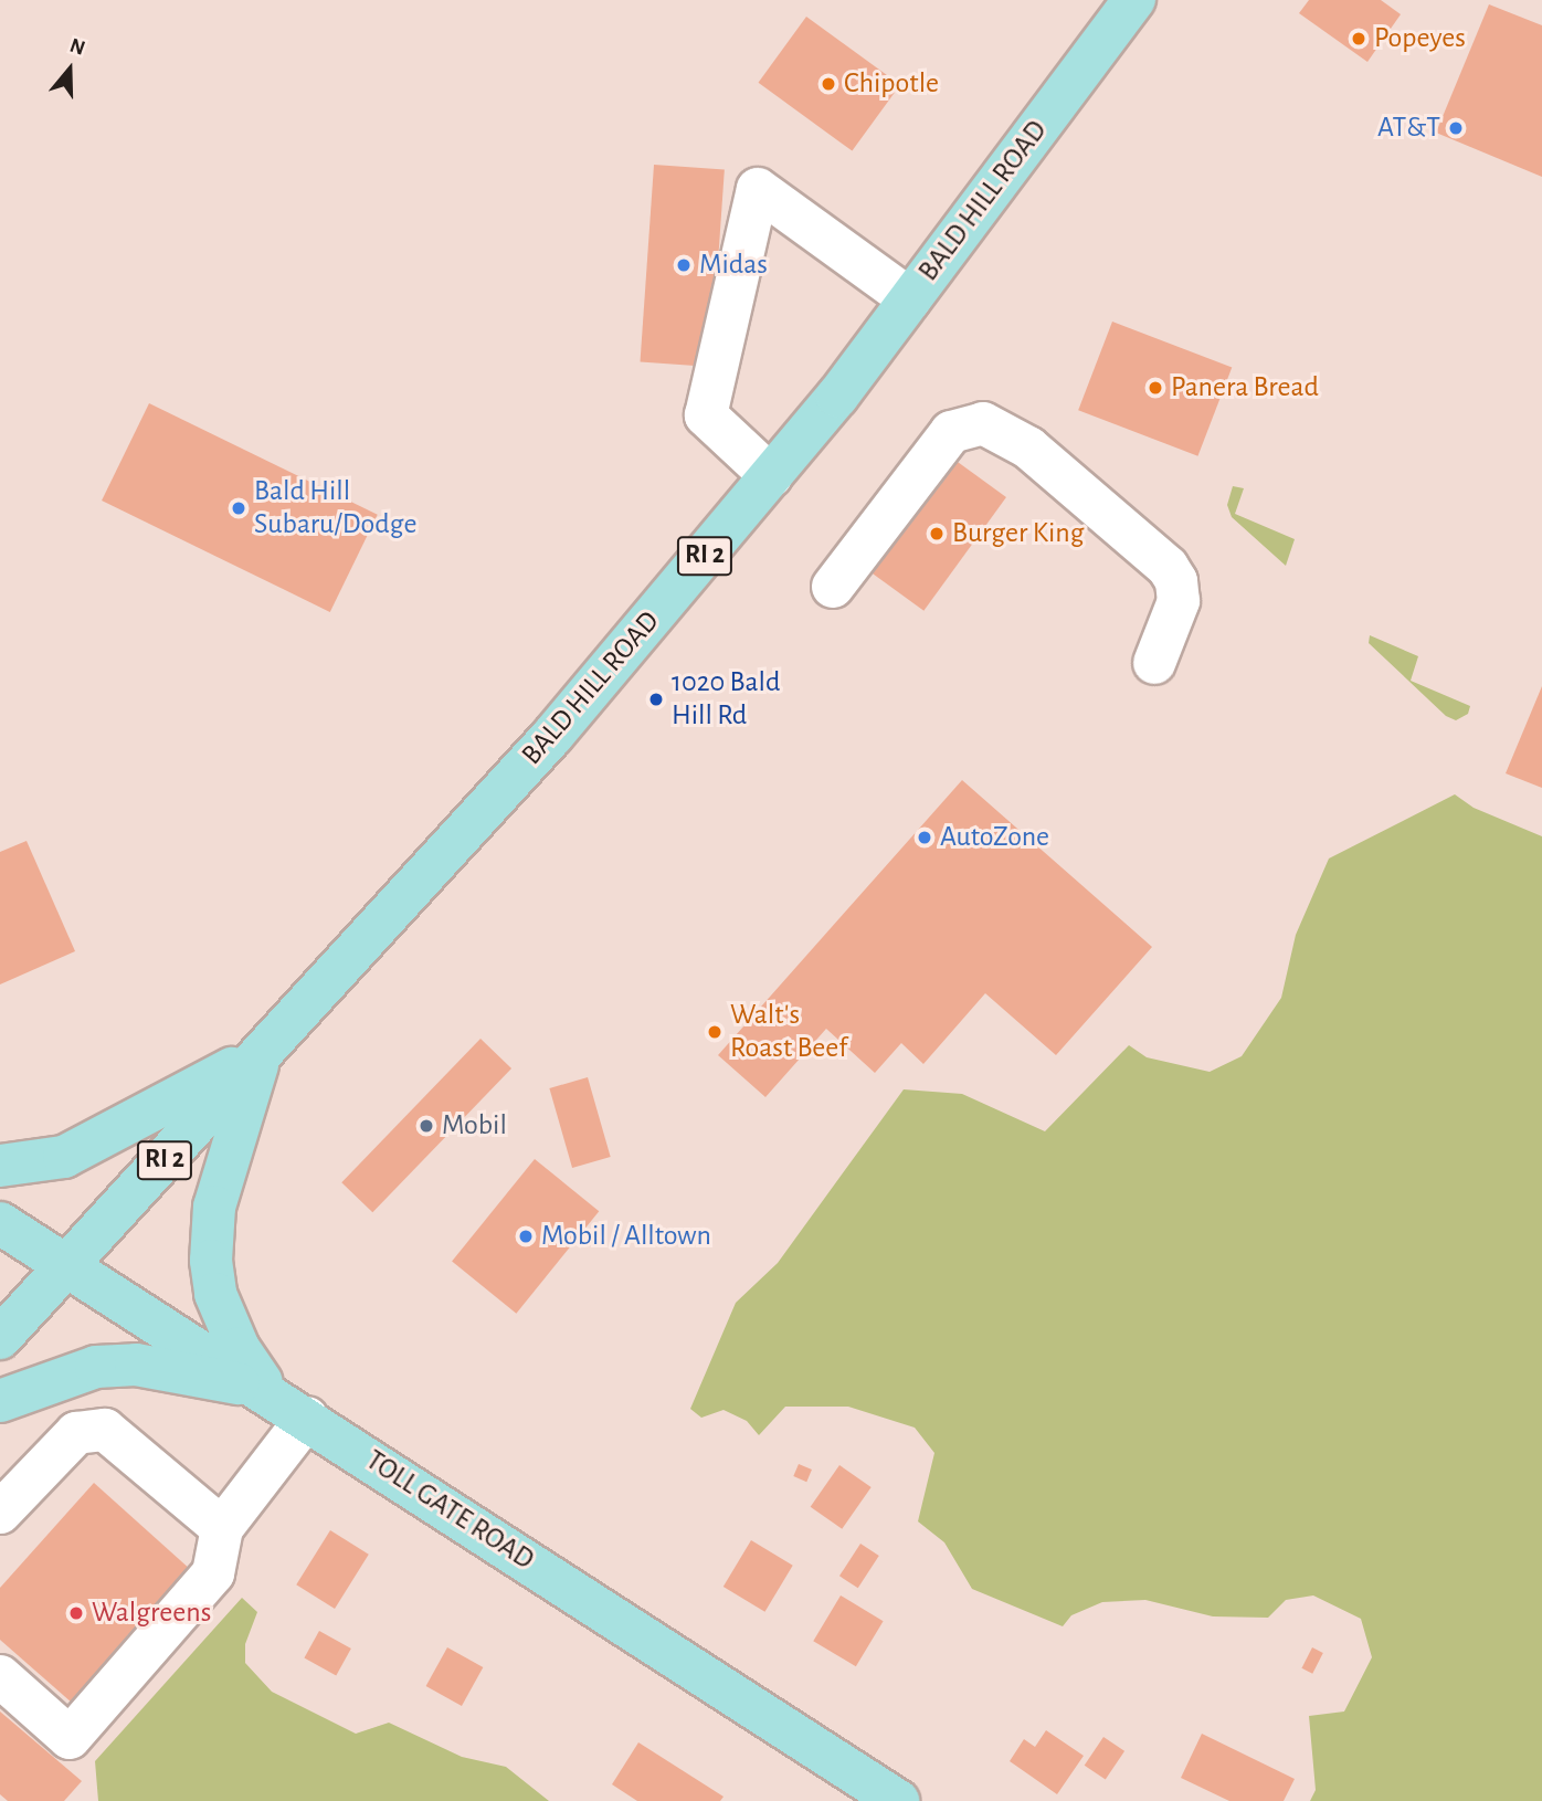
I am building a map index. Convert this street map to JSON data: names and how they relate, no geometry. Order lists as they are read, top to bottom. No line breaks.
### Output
{"streets":{"main road":["BALD HILL ROAD","RI 2","TOLL GATE ROAD"]},"crossings":[["BALD HILL ROAD","TOLL GATE ROAD"]],"places":["Popeyes","Chipotle","AT&T","Midas","Panera Bread","Bald Hill Subaru/Dodge","Burger King","1020 Bald Hill Rd","AutoZone","Walt's Roast Beef","Mobil","Mobil / Alltown","Walgreens"],"north":"top"}
